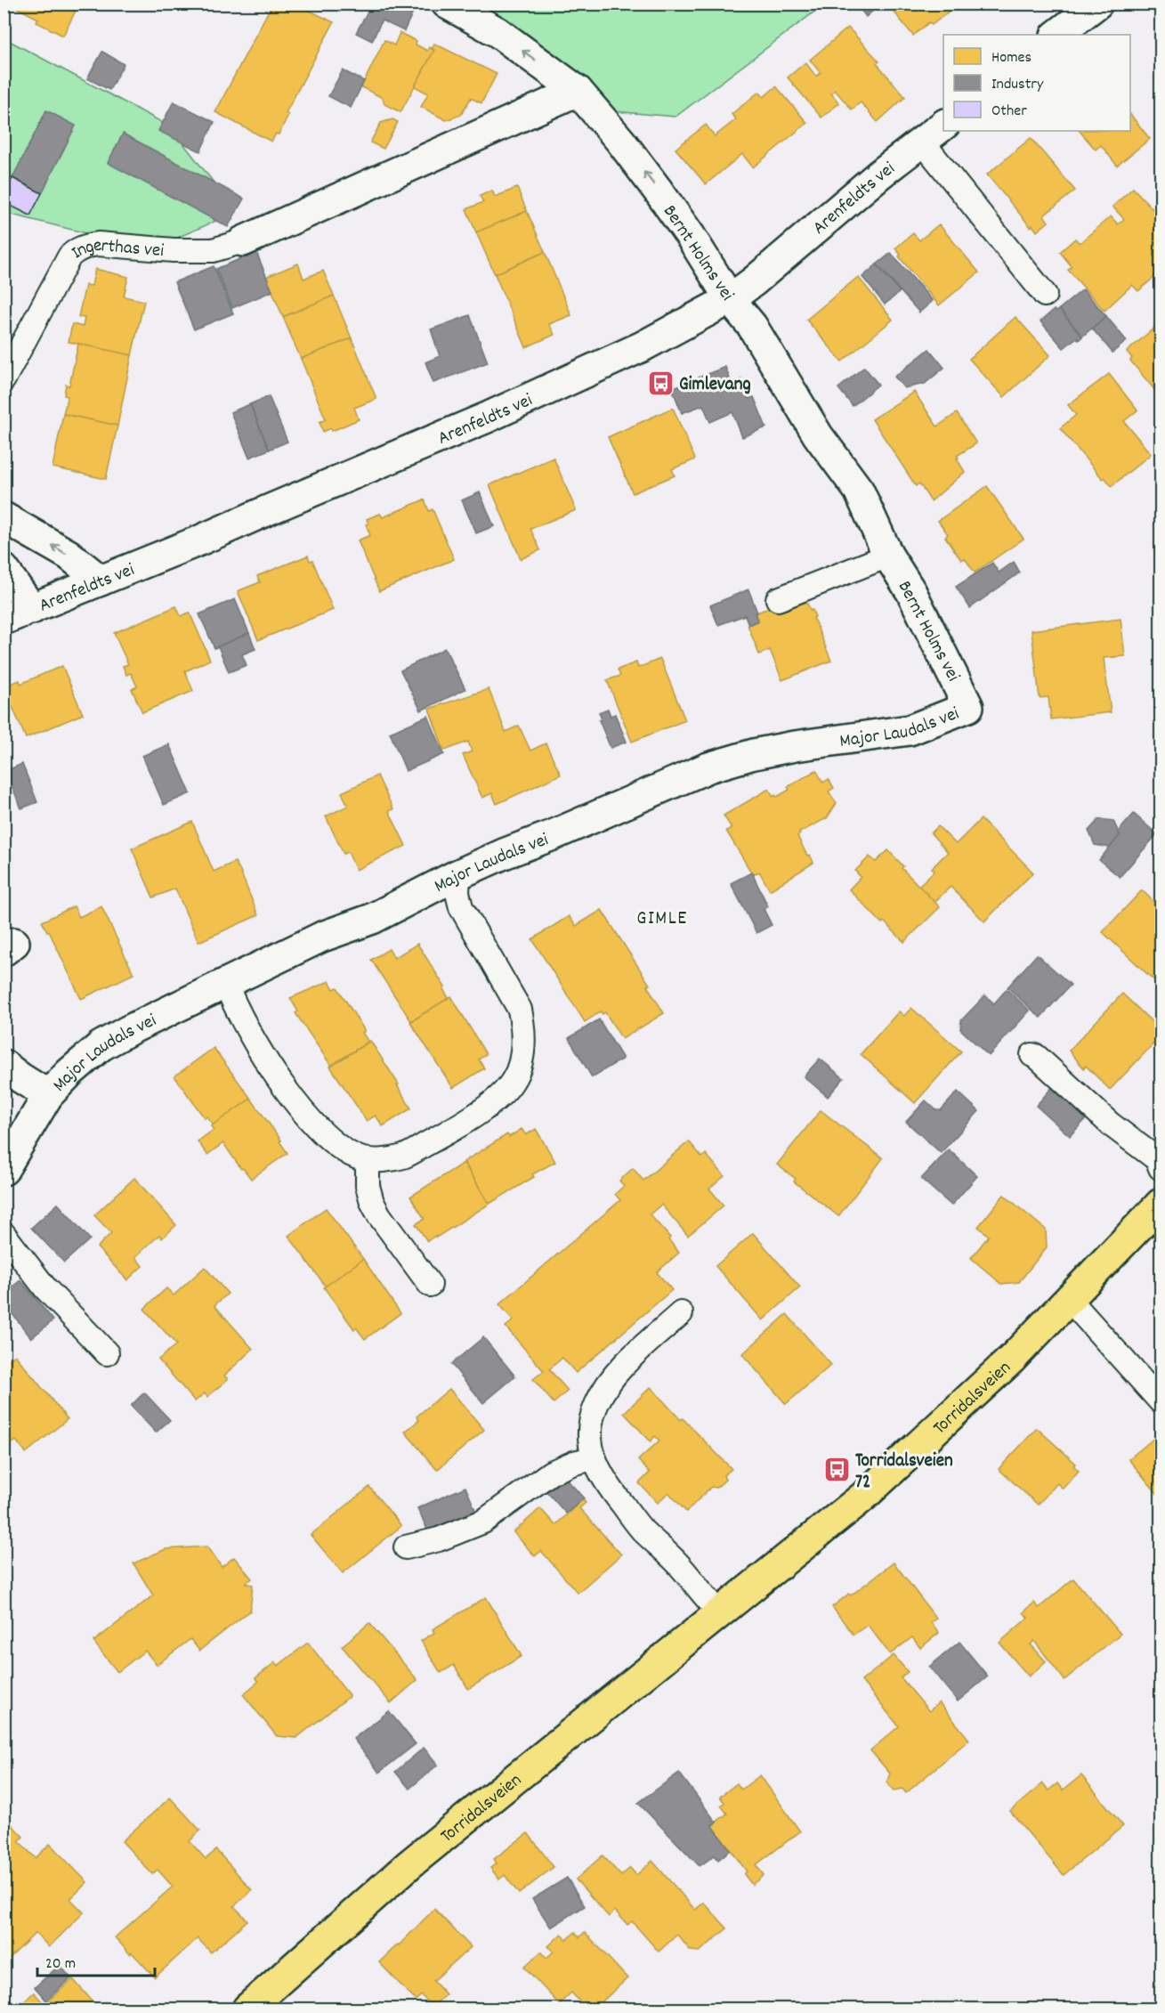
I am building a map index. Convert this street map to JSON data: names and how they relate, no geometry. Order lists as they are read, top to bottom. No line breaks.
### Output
{"streets":{"main road":["Torridalsveien"],"street":["Arenfeldts vei","Bernt Holms vei","Major Laudals vei"],"lane":["Ingerthas vei"]},"crossings":[["Arenfeldts vei","Bernt Holms vei"],["Bernt Holms vei","Major Laudals vei"]],"one_way":["Bernt Holms vei"],"districts":["GIMLE"],"places":{"bus stop":["Gimlevang","Torridalsveien 72"]},"legend":["Homes","Industry","Other"],"scale_bar":"20 m"}
